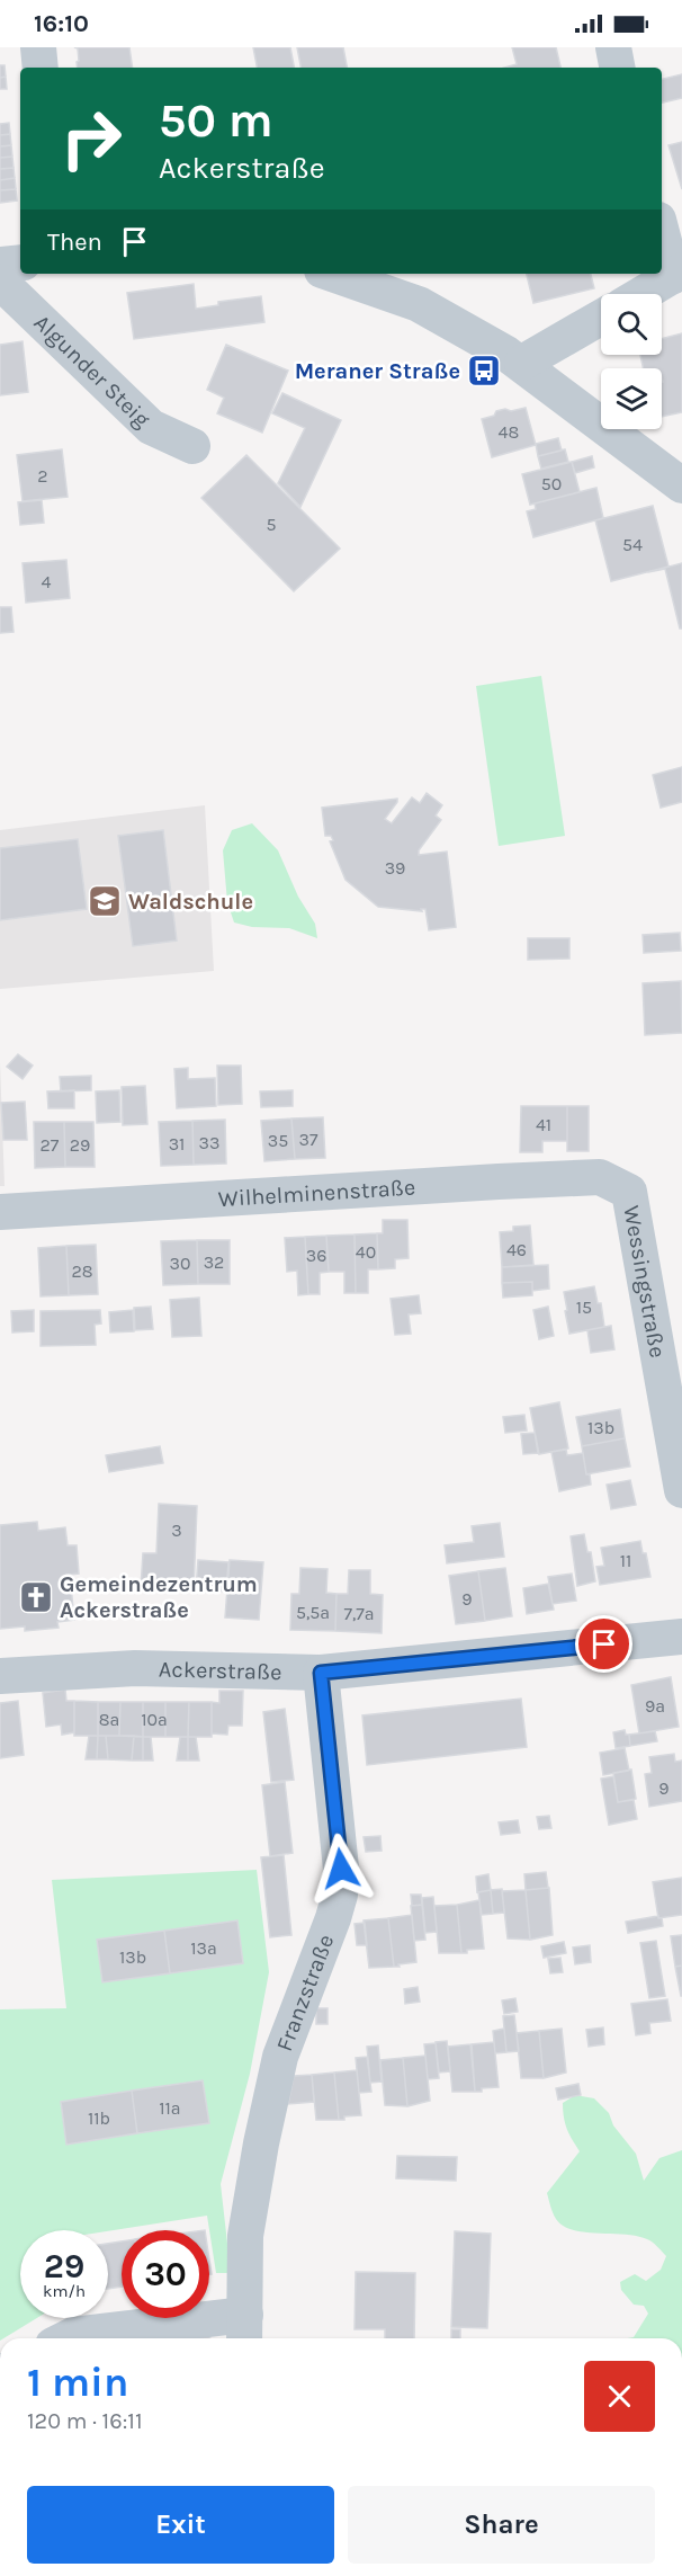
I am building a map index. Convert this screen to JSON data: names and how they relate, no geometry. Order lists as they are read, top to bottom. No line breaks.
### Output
{"streets":{"street":["Algunder Steig","Wilhelminenstraße","Wessingstraße","Ackerstraße","Franzstraße"]},"crossings":[["Wilhelminenstraße","Wessingstraße"],["Ackerstraße","Franzstraße"]],"places":{"bus stop":["Meraner Straße"],"school or university":["Waldschule"],"church":["Gemeindezentrum Ackerstraße"]},"house_numbers":["48","2","50","5","54","4","39","41","37","35","33","31","27","29","46","40","36","32","30","28","15","13b","3","11","9","5,5a","7,7a","9a","8a","10a","9","13a","13b","11a","11b"],"page":{"status":"16:10","turn":["50 m","Ackerstraße"],"then":"Then","speed":"29 km/h","limit":"30","heading":["1 min","120 m · 16:11"],"buttons":["Exit","Share"]}}
